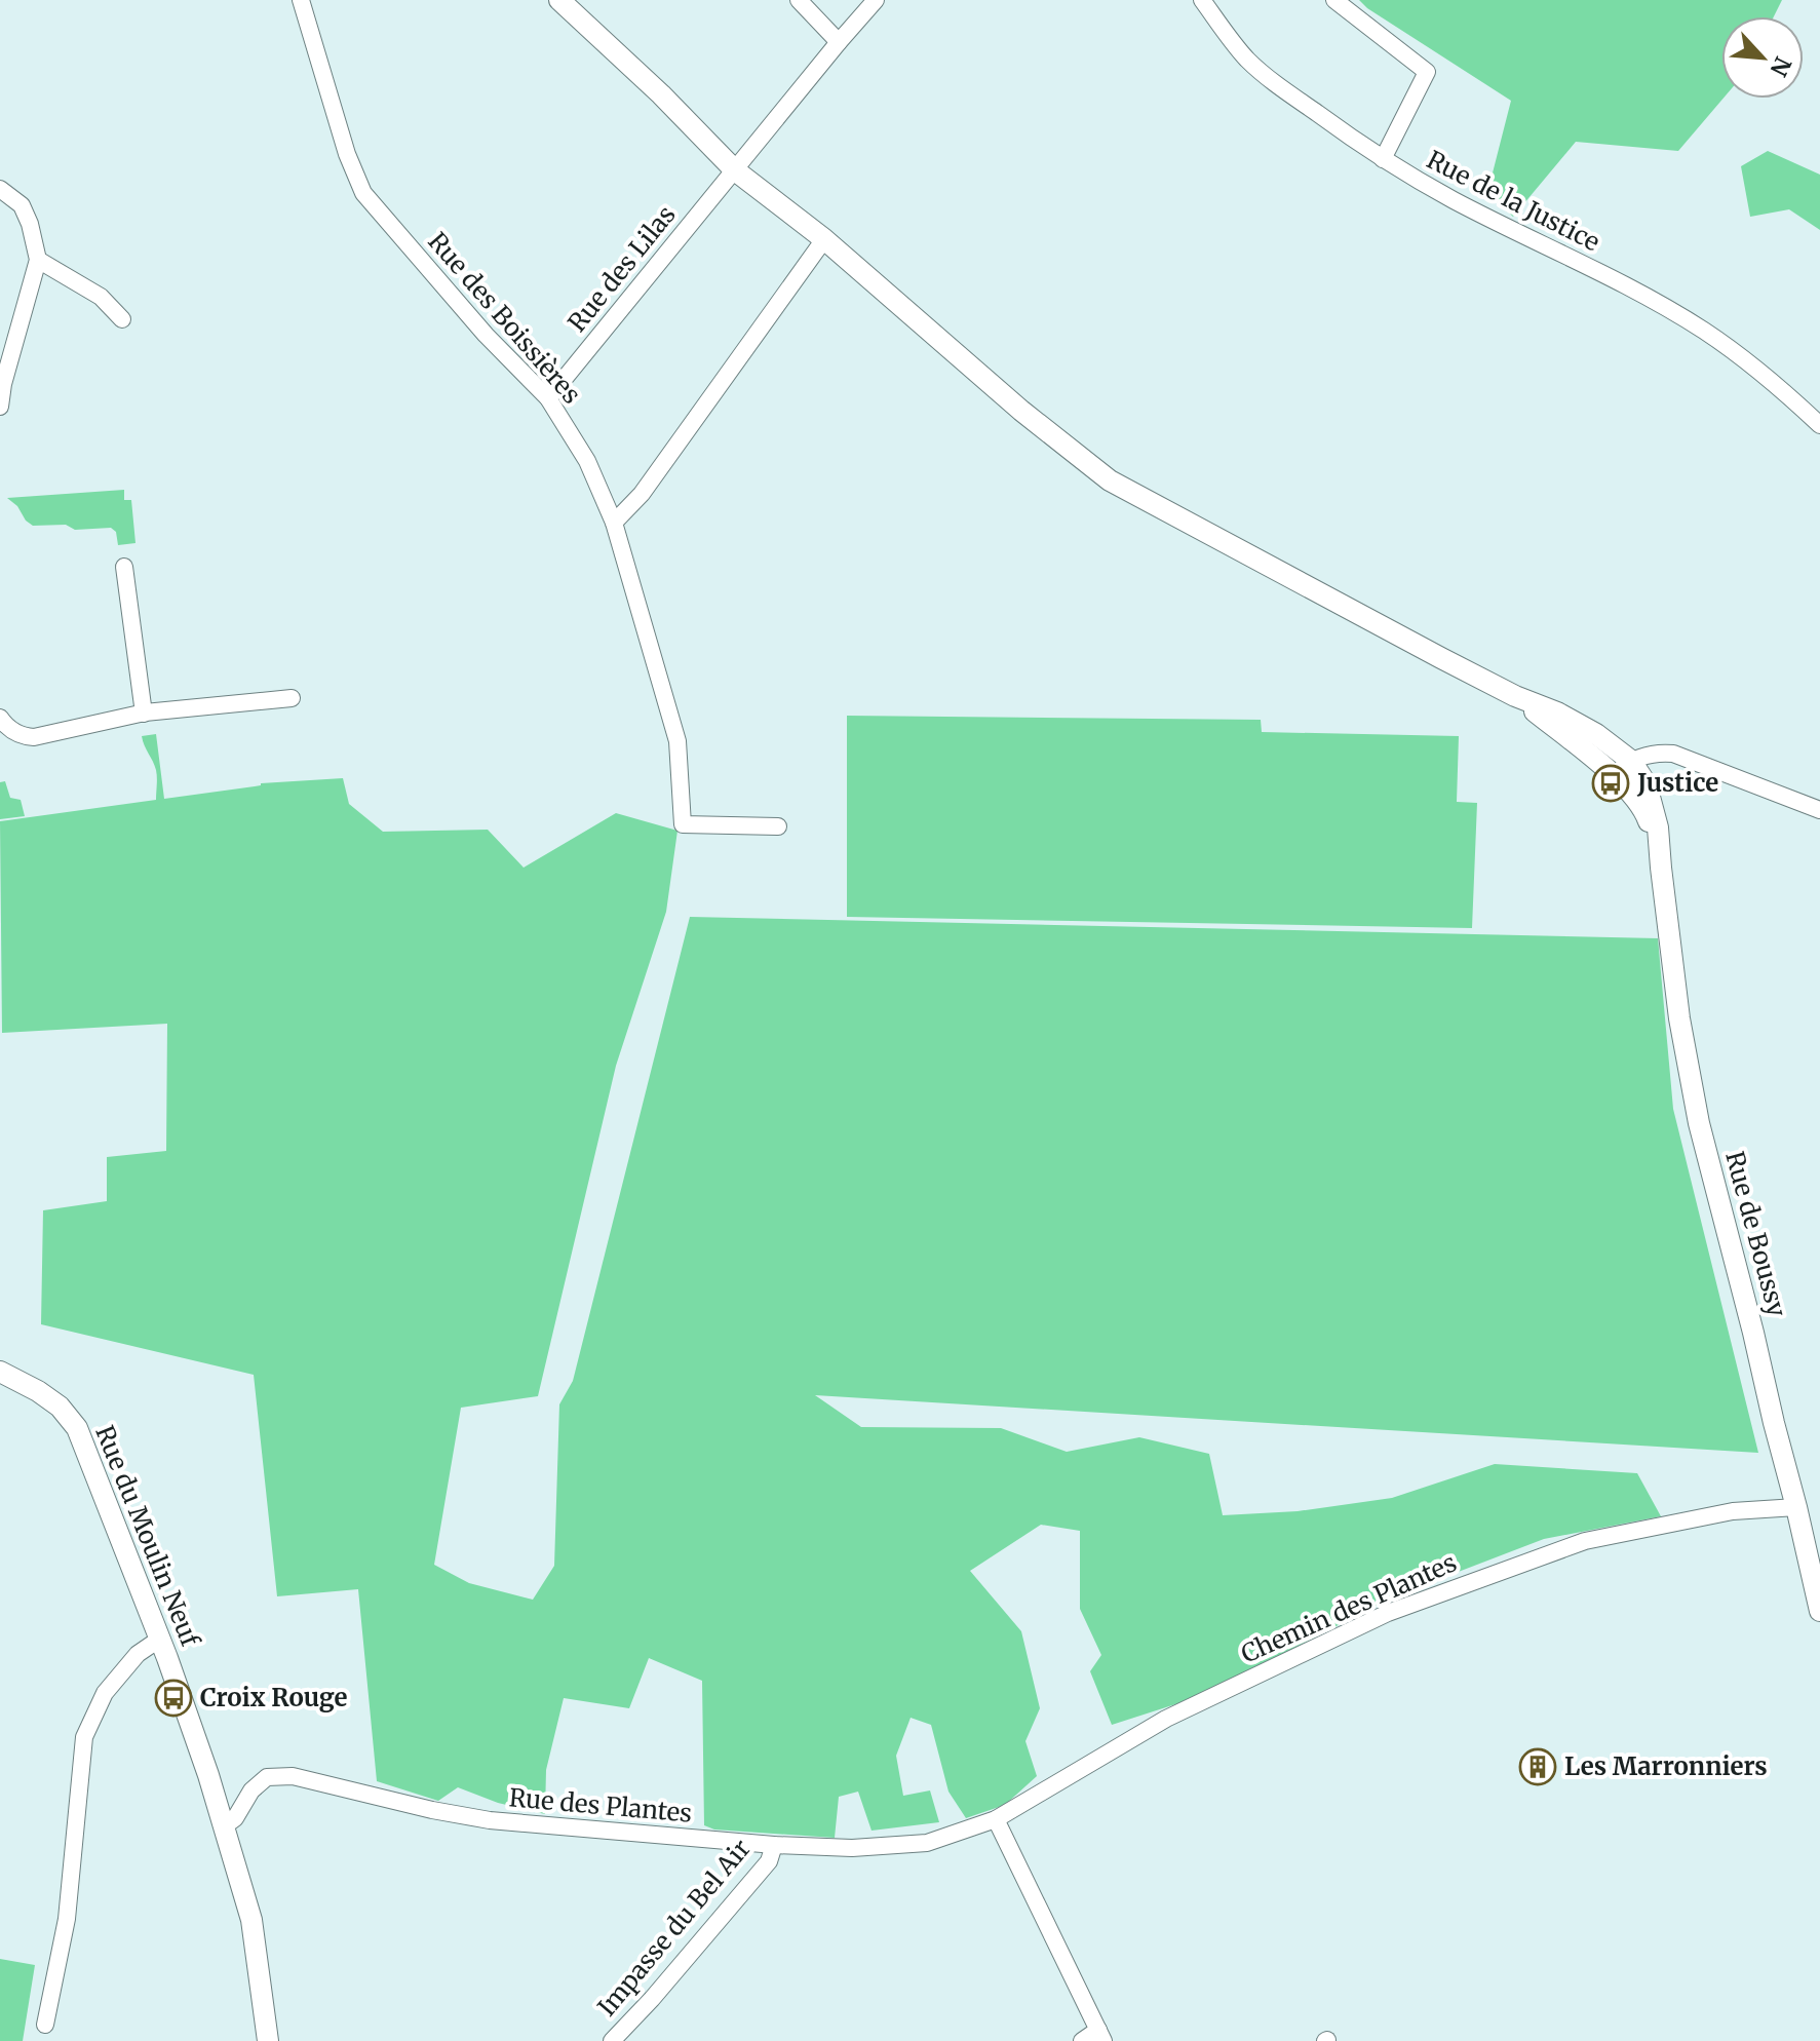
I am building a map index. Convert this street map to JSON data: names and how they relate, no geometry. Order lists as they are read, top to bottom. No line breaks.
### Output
{"streets":{"street":["Rue de la Justice","Rue des Lilas","Rue des Boissières","Rue de Boussy","Rue du Moulin Neuf","Chemin des Plantes","Rue des Plantes","Impasse du Bel Air"]},"crossings":[["Rue des Lilas","Rue des Boissières"],["Rue de Boussy","Chemin des Plantes"],["Rue du Moulin Neuf","Rue des Plantes"],["Chemin des Plantes","Rue des Plantes"],["Rue des Plantes","Impasse du Bel Air"]],"places":{"bus stop":["Justice","Croix Rouge"],"building":["Les Marronniers"]},"north":"bottom right"}
